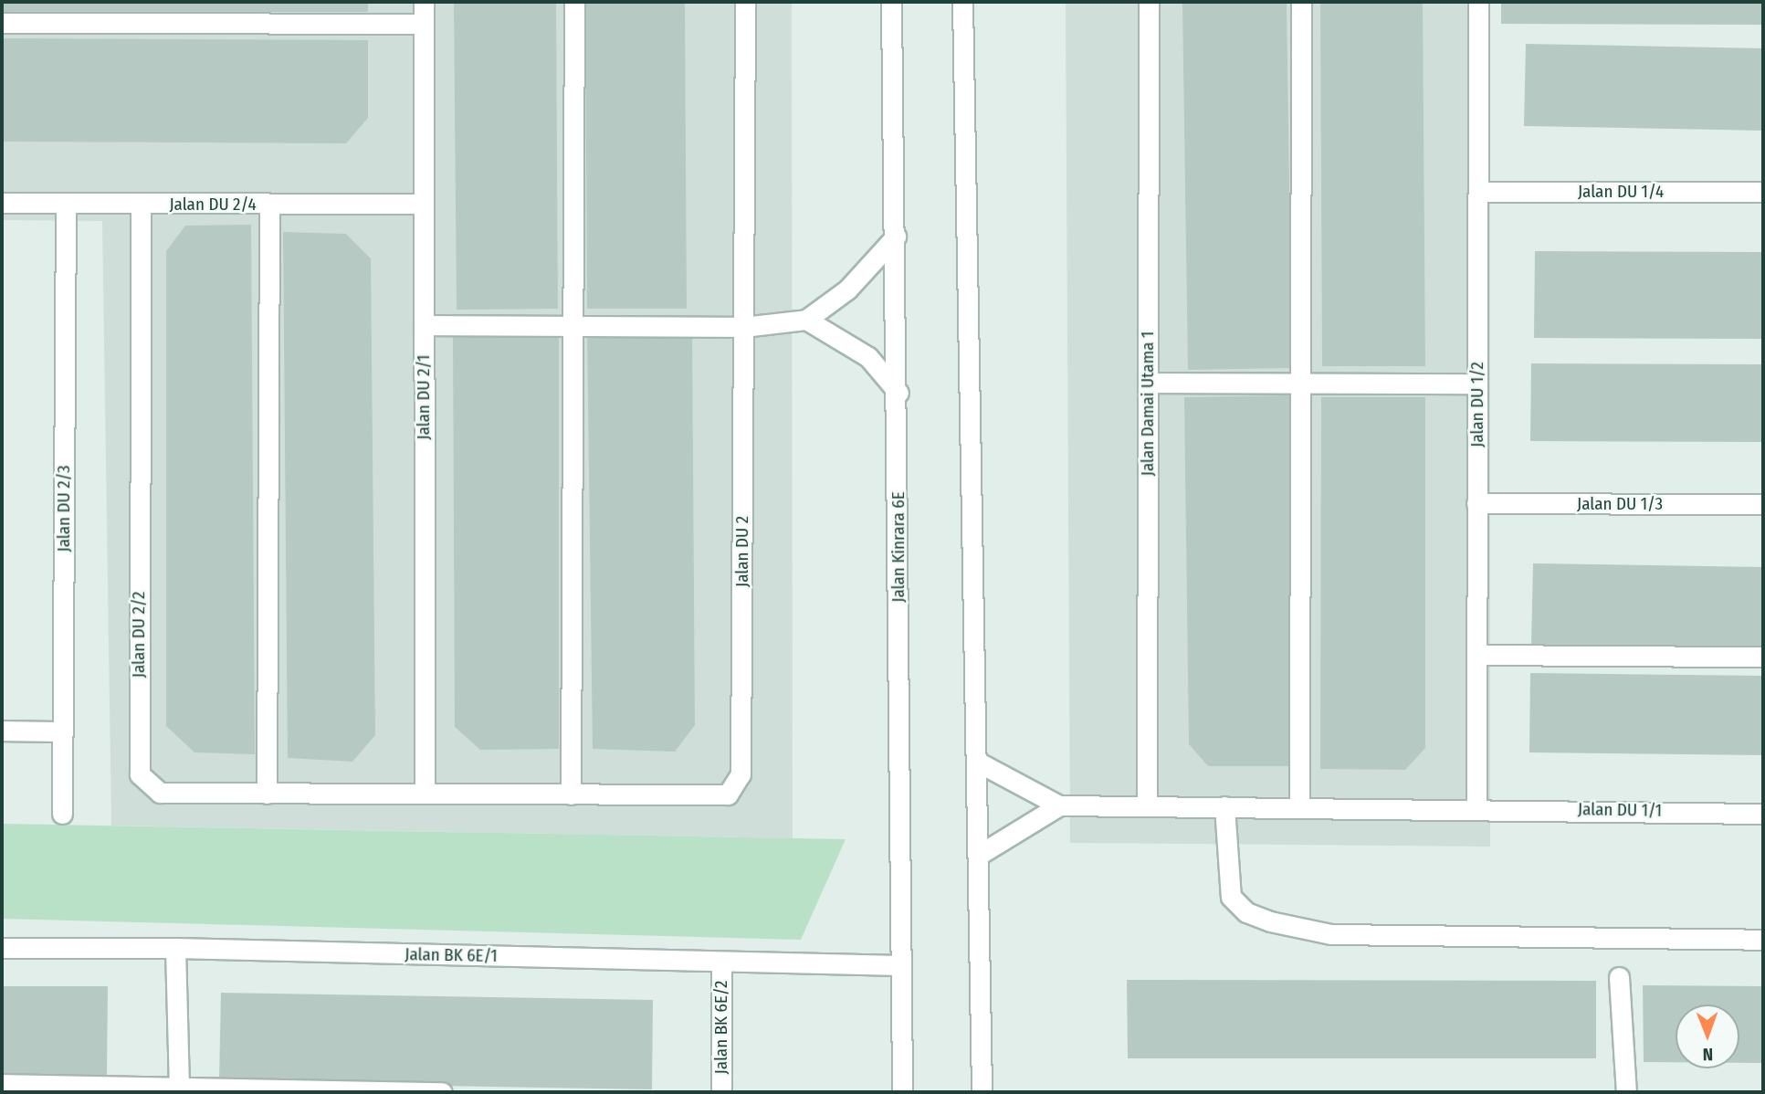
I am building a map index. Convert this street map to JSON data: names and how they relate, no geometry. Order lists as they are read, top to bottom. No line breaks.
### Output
{"streets":{"street":["Jalan DU 1/4","Jalan DU 2/4","Jalan DU 2/1","Jalan Damai Utama 1","Jalan DU 1/2","Jalan DU 1/3","Jalan DU 2/3","Jalan Kinrara 6E","Jalan DU 2","Jalan DU 2/2","Jalan DU 1/1","Jalan BK 6E/1","Jalan BK 6E/2"]},"crossings":[["Jalan DU 1/4","Jalan DU 1/2"],["Jalan DU 2/4","Jalan DU 2/1"],["Jalan DU 2/4","Jalan DU 2/3"],["Jalan DU 2/4","Jalan DU 2/2"],["Jalan DU 2/1","Jalan DU 2"],["Jalan DU 2/1","Jalan DU 2/2"],["Jalan DU 1/2","Jalan DU 1/3"],["Jalan DU 1/2","Jalan DU 1/1"],["Jalan Kinrara 6E","Jalan BK 6E/1"],["Jalan DU 2","Jalan DU 2/2"],["Jalan BK 6E/1","Jalan BK 6E/2"]],"north":"bottom"}
